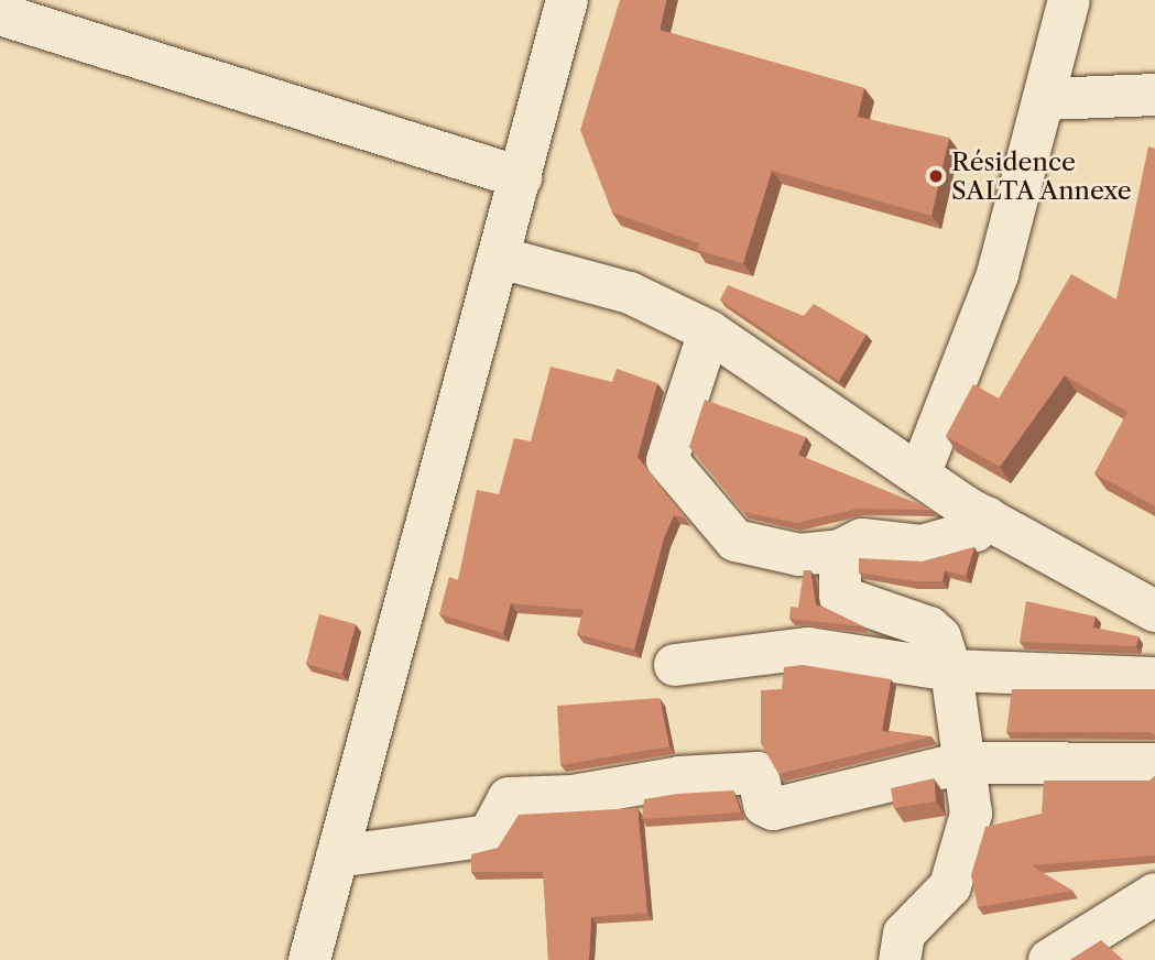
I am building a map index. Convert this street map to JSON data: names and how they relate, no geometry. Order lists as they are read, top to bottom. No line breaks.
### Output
{"places":["Résidence SALTA Annexe"]}
